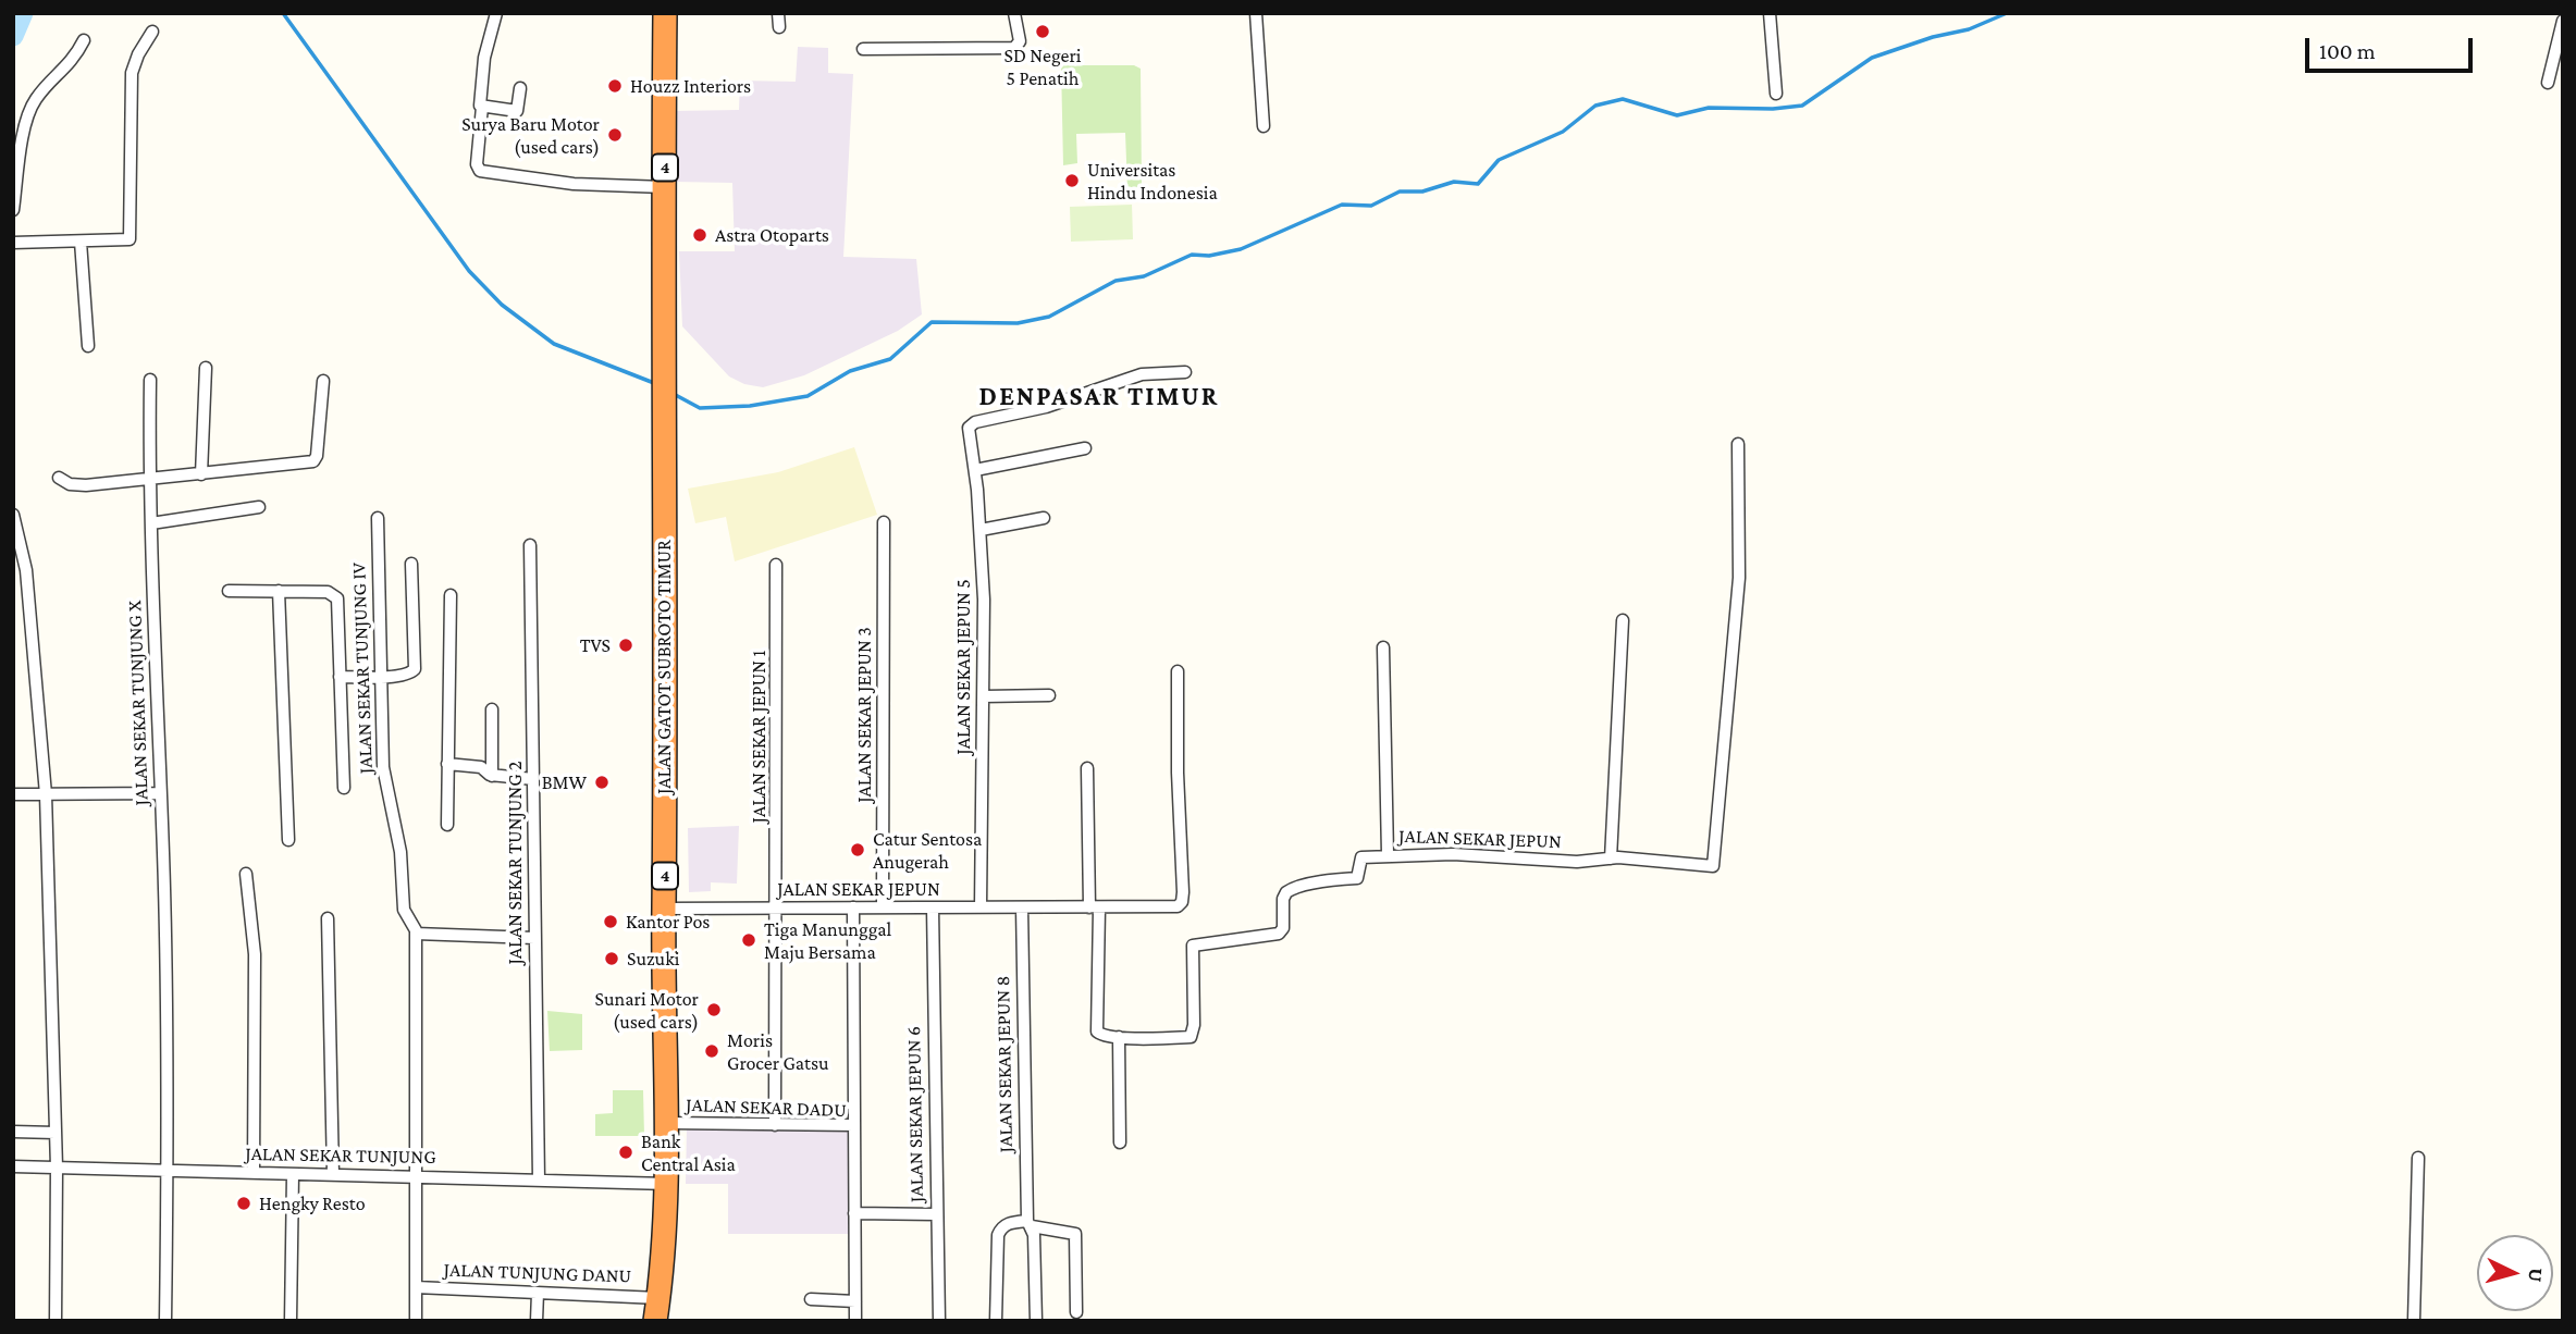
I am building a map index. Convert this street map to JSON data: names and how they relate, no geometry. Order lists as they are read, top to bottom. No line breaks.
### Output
{"streets":{"highway":["4","JALAN GATOT SUBROTO TIMUR"],"street":["JALAN SEKAR JEPUN 5","JALAN SEKAR TUNJUNG IV","JALAN SEKAR TUNJUNG X","JALAN SEKAR JEPUN 3","JALAN SEKAR JEPUN 1","JALAN SEKAR JEPUN","JALAN SEKAR TUNJUNG 2","JALAN SEKAR JEPUN 8","JALAN SEKAR DADU","JALAN SEKAR JEPUN 6","JALAN SEKAR TUNJUNG","JALAN TUNJUNG DANU"]},"crossings":[["JALAN GATOT SUBROTO TIMUR","JALAN SEKAR JEPUN"],["JALAN GATOT SUBROTO TIMUR","JALAN SEKAR DADU"],["JALAN GATOT SUBROTO TIMUR","JALAN SEKAR TUNJUNG"],["JALAN GATOT SUBROTO TIMUR","JALAN TUNJUNG DANU"],["JALAN SEKAR JEPUN 5","JALAN SEKAR JEPUN"],["JALAN SEKAR TUNJUNG IV","JALAN SEKAR TUNJUNG"],["JALAN SEKAR TUNJUNG IV","JALAN TUNJUNG DANU"],["JALAN SEKAR TUNJUNG X","JALAN SEKAR TUNJUNG"],["JALAN SEKAR JEPUN 3","JALAN SEKAR JEPUN"],["JALAN SEKAR JEPUN 1","JALAN SEKAR JEPUN"],["JALAN SEKAR JEPUN 1","JALAN SEKAR DADU"],["JALAN SEKAR JEPUN","JALAN SEKAR JEPUN 8"],["JALAN SEKAR JEPUN","JALAN SEKAR JEPUN 6"],["JALAN SEKAR TUNJUNG 2","JALAN SEKAR TUNJUNG"]],"districts":["DENPASAR TIMUR"],"places":["SD Negeri 5 Penatih","Houzz Interiors","Surya Baru Motor (used cars)","Universitas Hindu Indonesia","Astra Otoparts","TVS","BMW","Catur Sentosa Anugerah","Kantor Pos","Tiga Manunggal Maju Bersama","Suzuki","Sunari Motor (used cars)","Moris Grocer Gatsu","Bank Central Asia","Hengky Resto"],"scale_bar":"100 m","north":"right"}
